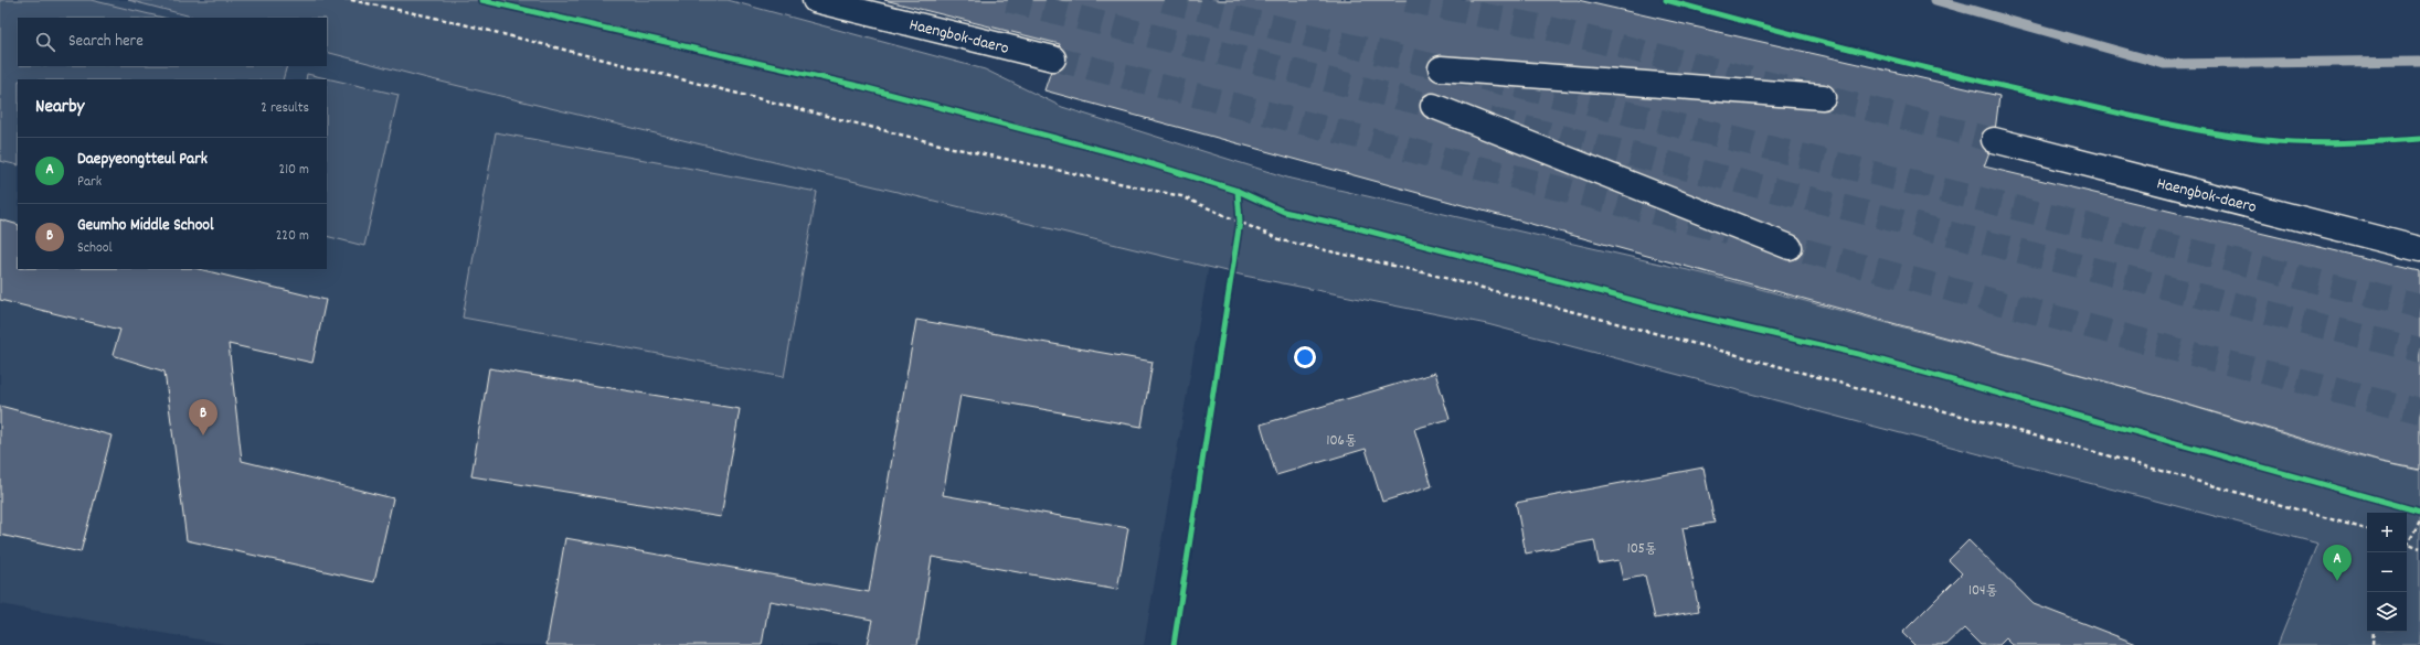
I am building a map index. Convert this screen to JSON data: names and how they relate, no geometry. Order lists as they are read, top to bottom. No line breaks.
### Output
{"streets":{"highway":["Haengbok-daero"]},"house_numbers":["106동","105동","104동"],"page":{"search":"Search here","heading":["Nearby","2 results"],"list":[{"mark":"A","name":"Daepyeongtteul Park","note":"Park","value":"210 m"},{"mark":"B","name":"Geumho Middle School","note":"School","value":"220 m"}],"pins":["B","A"],"map_buttons":["+","−"]}}
